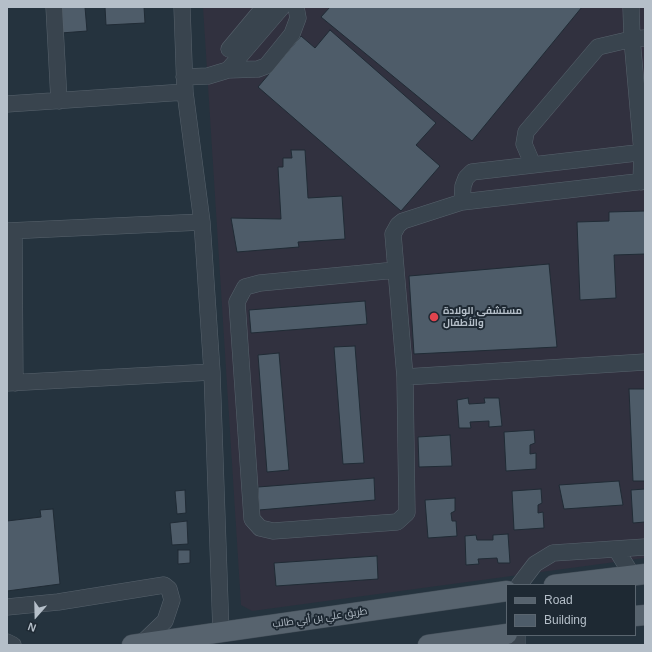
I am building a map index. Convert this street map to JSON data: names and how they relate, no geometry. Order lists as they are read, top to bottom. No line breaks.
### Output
{"streets":{"main road":["طريق علي بن أبي طالب"]},"places":["مستشفى الولادة والأطفال"],"legend":["Road","Building"],"north":"bottom"}
